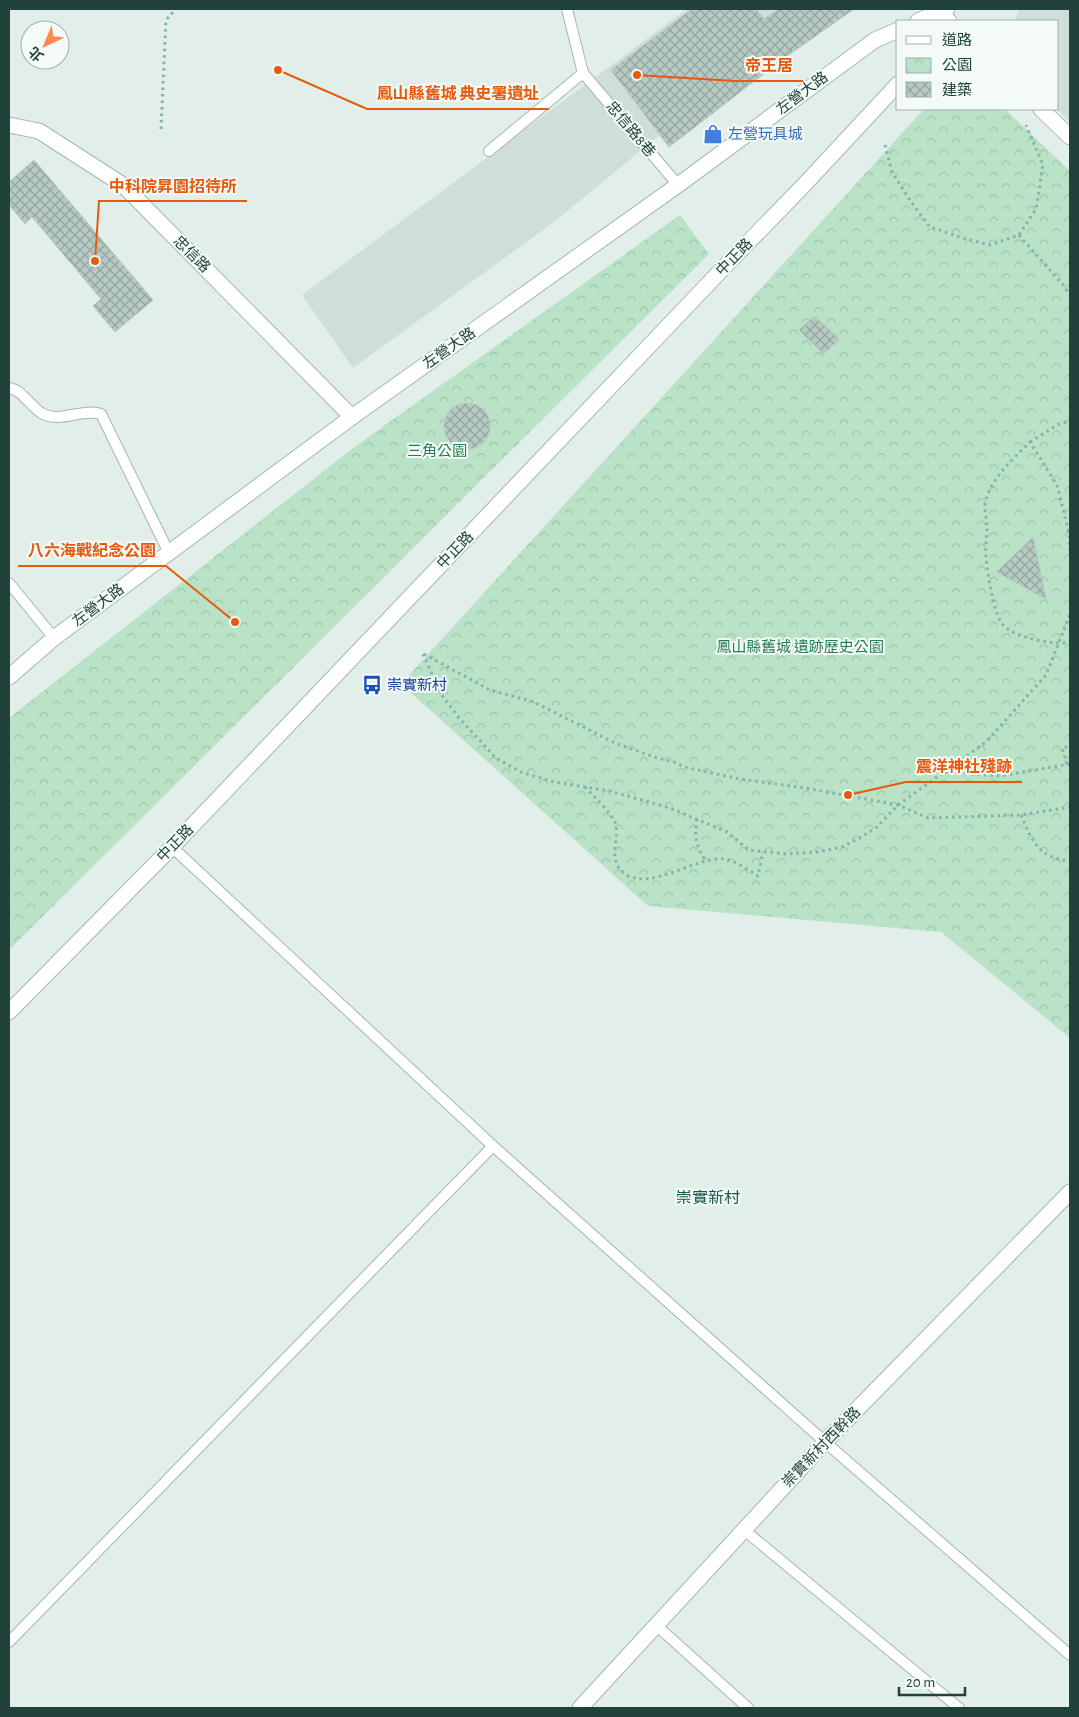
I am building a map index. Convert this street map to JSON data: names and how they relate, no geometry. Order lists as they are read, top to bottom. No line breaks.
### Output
{"streets":{"street":["左營大路","忠信路","中正路","崇實新村西幹路"],"lane":["忠信路8巷"]},"crossings":[["左營大路","忠信路8巷"],["左營大路","忠信路"]],"districts":["崇實新村"],"parks":["三角公園","鳳山縣舊城 遺跡歷史公園"],"places":{"other":["鳳山縣舊城 典史署遺址","帝王居","中科院昇園招待所","八六海戰紀念公園","震洋神社殘跡"],"shop":["左營玩具城"],"bus stop":["崇實新村"]},"legend":["道路","公園","建築"],"scale_bar":"20 m","north":"bottom left"}
